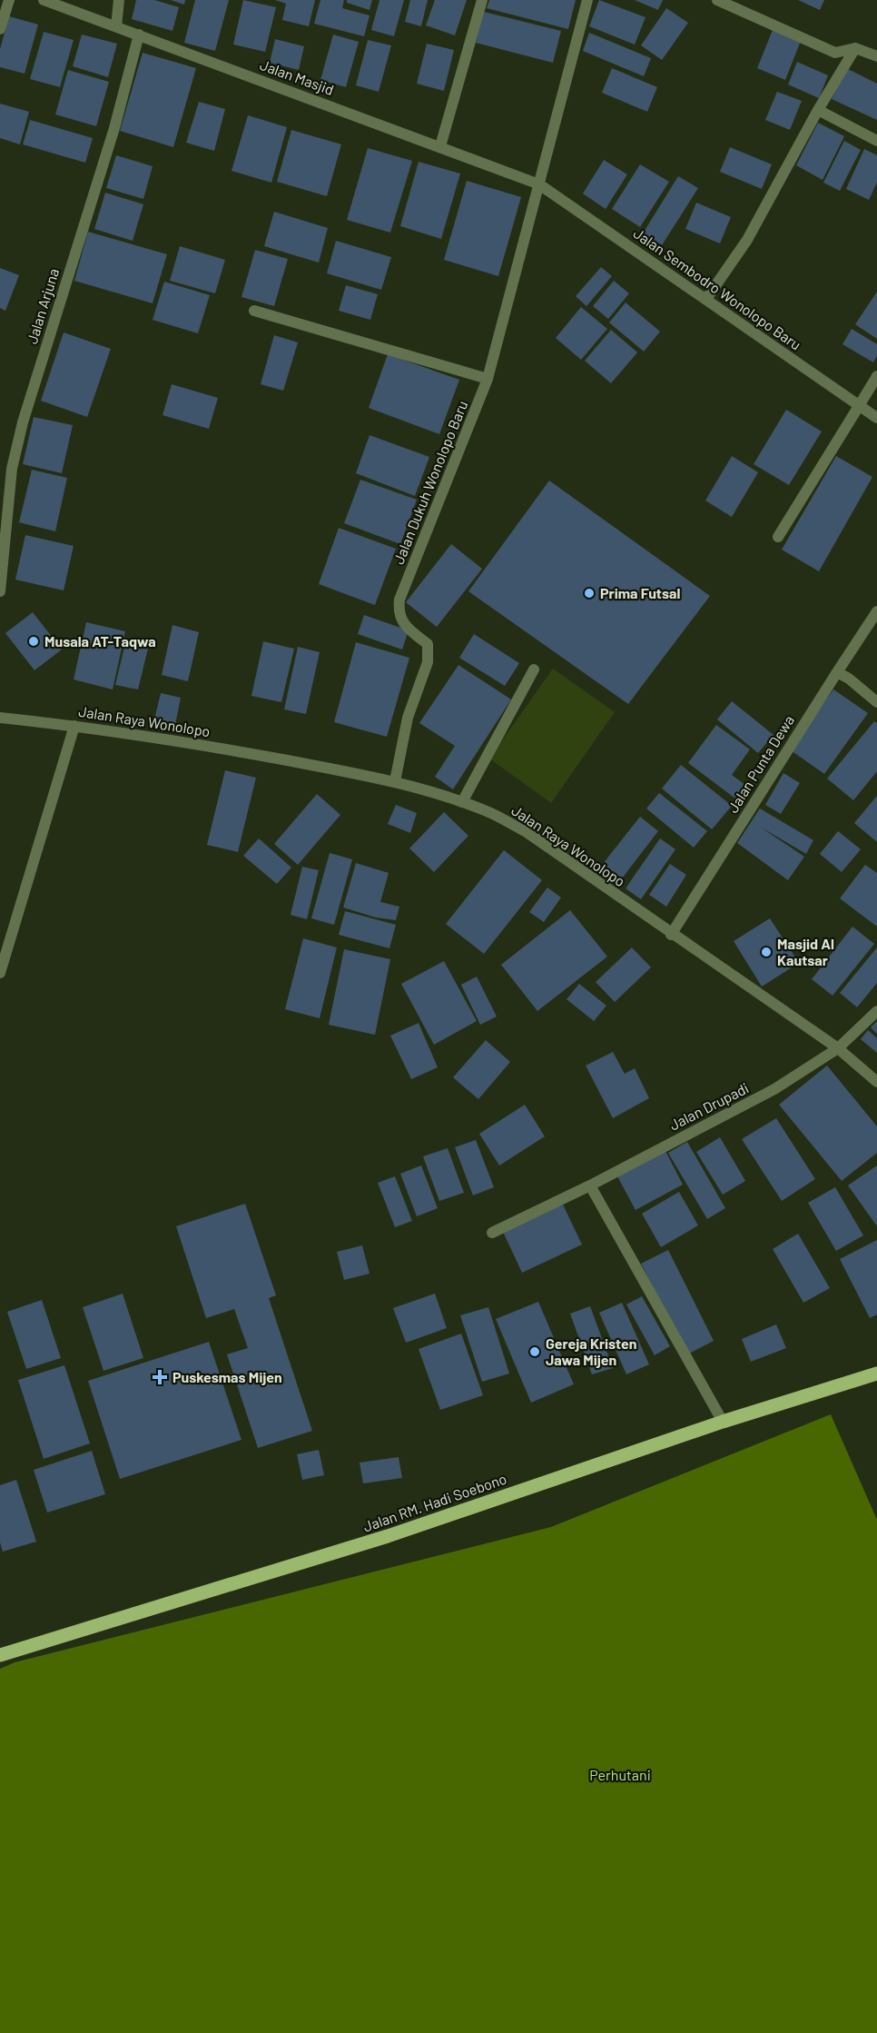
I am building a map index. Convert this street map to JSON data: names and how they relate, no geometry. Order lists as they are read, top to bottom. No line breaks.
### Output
{"streets":{"main road":["Jalan RM. Hadi Soebono"],"street":["Jalan Masjid","Jalan Sembodro Wonolopo Baru","Jalan Arjuna","Jalan Dukuh Wonolopo Baru","Jalan Raya Wonolopo","Jalan Punta Dewa","Jalan Drupadi"]},"crossings":[["Jalan Masjid","Jalan Sembodro Wonolopo Baru"],["Jalan Masjid","Jalan Arjuna"],["Jalan Masjid","Jalan Dukuh Wonolopo Baru"],["Jalan Sembodro Wonolopo Baru","Jalan Dukuh Wonolopo Baru"],["Jalan Dukuh Wonolopo Baru","Jalan Raya Wonolopo"],["Jalan Raya Wonolopo","Jalan Punta Dewa"],["Jalan Raya Wonolopo","Jalan Drupadi"]],"parks":["Perhutani"],"places":{"other":["Prima Futsal","Musala AT-Taqwa","Masjid Al Kautsar","Gereja Kristen Jawa Mijen"],"health":["Puskesmas Mijen"]}}
